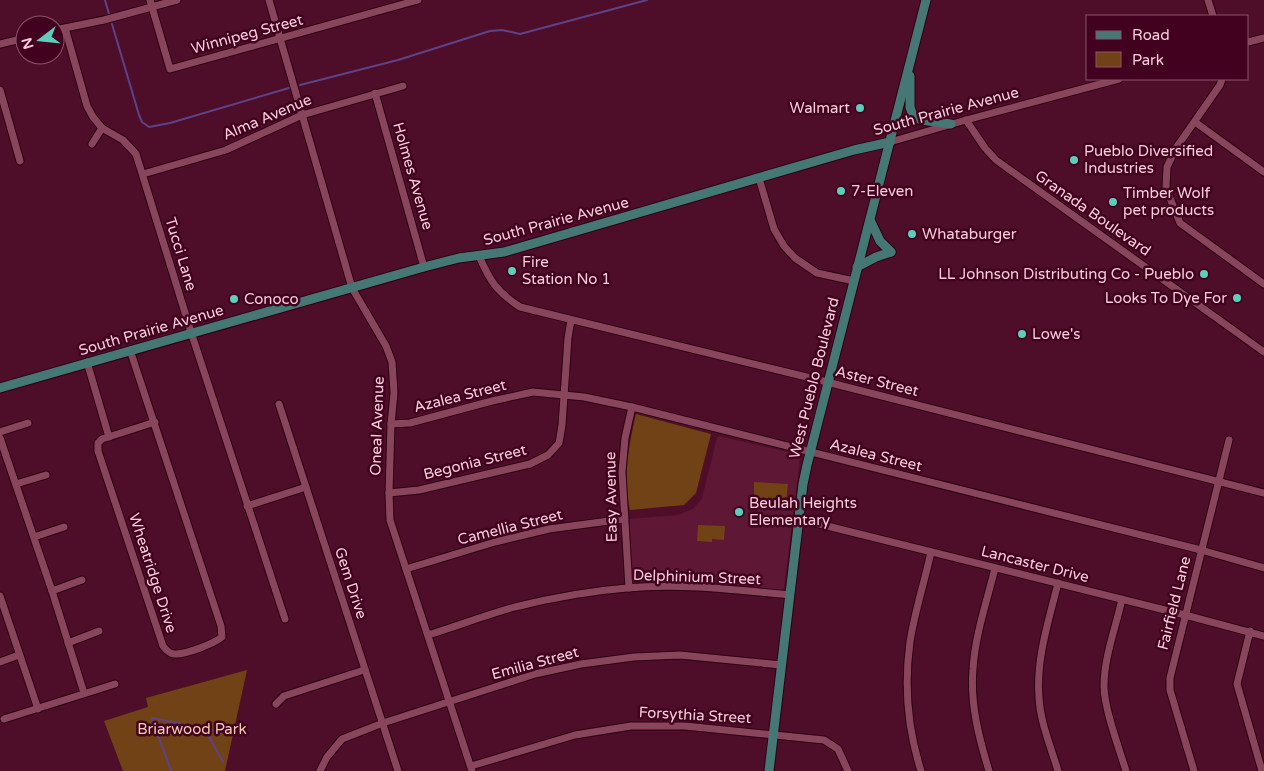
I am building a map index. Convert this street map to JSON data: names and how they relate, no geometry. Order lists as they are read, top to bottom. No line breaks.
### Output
{"streets":{"main road":["South Prairie Avenue","West Pueblo Boulevard"],"street":["Winnipeg Street","Alma Avenue","Holmes Avenue","Granada Boulevard","Tucci Lane","Aster Street","Azalea Street","Oneal Avenue","Begonia Street","Easy Avenue","Camellia Street","Lancaster Drive","Wheatridge Drive","Delphinium Street","Gem Drive","Fairfield Lane","Emilia Street","Forsythia Street"]},"crossings":[["Winnipeg Street","Oneal Avenue"],["South Prairie Avenue","Holmes Avenue"],["South Prairie Avenue","Granada Boulevard"],["South Prairie Avenue","Tucci Lane"],["South Prairie Avenue","West Pueblo Boulevard"],["South Prairie Avenue","Aster Street"],["South Prairie Avenue","Oneal Avenue"],["South Prairie Avenue","Wheatridge Drive"],["Alma Avenue","Holmes Avenue"],["Alma Avenue","Tucci Lane"],["Alma Avenue","Oneal Avenue"],["West Pueblo Boulevard","Aster Street"],["West Pueblo Boulevard","Azalea Street"],["West Pueblo Boulevard","Lancaster Drive"],["West Pueblo Boulevard","Delphinium Street"],["West Pueblo Boulevard","Emilia Street"],["West Pueblo Boulevard","Forsythia Street"],["Aster Street","Begonia Street"],["Aster Street","Fairfield Lane"],["Azalea Street","Oneal Avenue"],["Azalea Street","Begonia Street"],["Azalea Street","Easy Avenue"],["Azalea Street","Fairfield Lane"],["Oneal Avenue","Begonia Street"],["Oneal Avenue","Camellia Street"],["Oneal Avenue","Delphinium Street"],["Oneal Avenue","Emilia Street"],["Oneal Avenue","Forsythia Street"],["Easy Avenue","Camellia Street"],["Easy Avenue","Delphinium Street"],["Lancaster Drive","Fairfield Lane"],["Gem Drive","Emilia Street"]],"parks":["Briarwood Park"],"places":["Walmart","Pueblo Diversified Industries","7-Eleven","Timber Wolf pet products","Whataburger","Fire Station No 1","LL Johnson Distributing Co - Pueblo","Looks To Dye For","Conoco","Lowe's","Beulah Heights Elementary"],"legend":["Road","Park"],"north":"left"}
